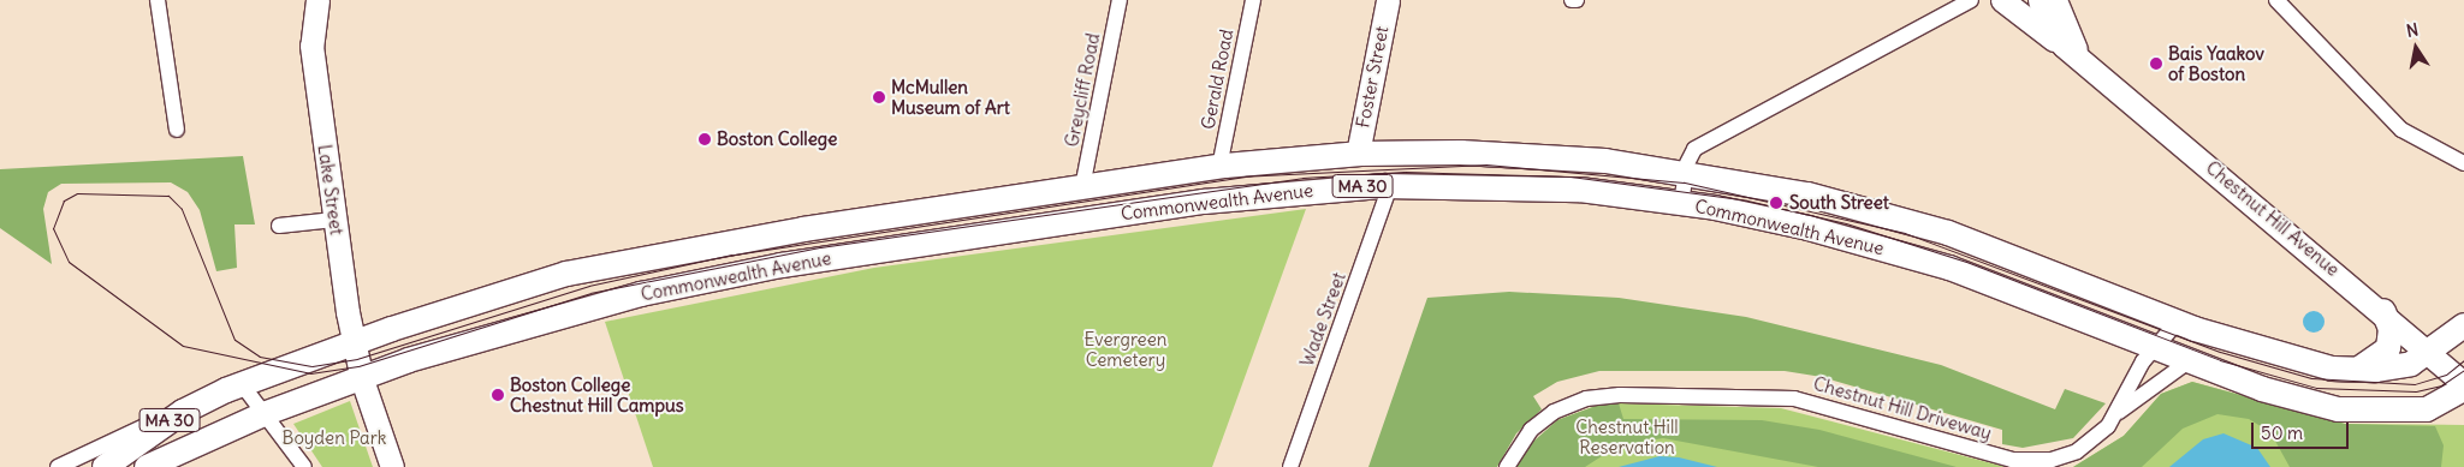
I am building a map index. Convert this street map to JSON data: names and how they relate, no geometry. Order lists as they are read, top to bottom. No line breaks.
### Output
{"streets":{"main road":["Foster Street","MA 30","Lake Street","Commonwealth Avenue","Chestnut Hill Avenue"],"street":["Gerald Road","Greycliff Road","Wade Street","Chestnut Hill Driveway"]},"crossings":[["Foster Street","Commonwealth Avenue"],["Gerald Road","Commonwealth Avenue"],["Greycliff Road","Commonwealth Avenue"],["Lake Street","Commonwealth Avenue"],["Commonwealth Avenue","Chestnut Hill Avenue"],["Commonwealth Avenue","Wade Street"],["Commonwealth Avenue","Chestnut Hill Driveway"]],"parks":["Evergreen Cemetery","Chestnut Hill Reservation","Boyden Park"],"places":["Bais Yaakov of Boston","McMullen Museum of Art","Boston College","South Street","Boston College Chestnut Hill Campus"],"scale_bar":"50 m","north":"top"}
